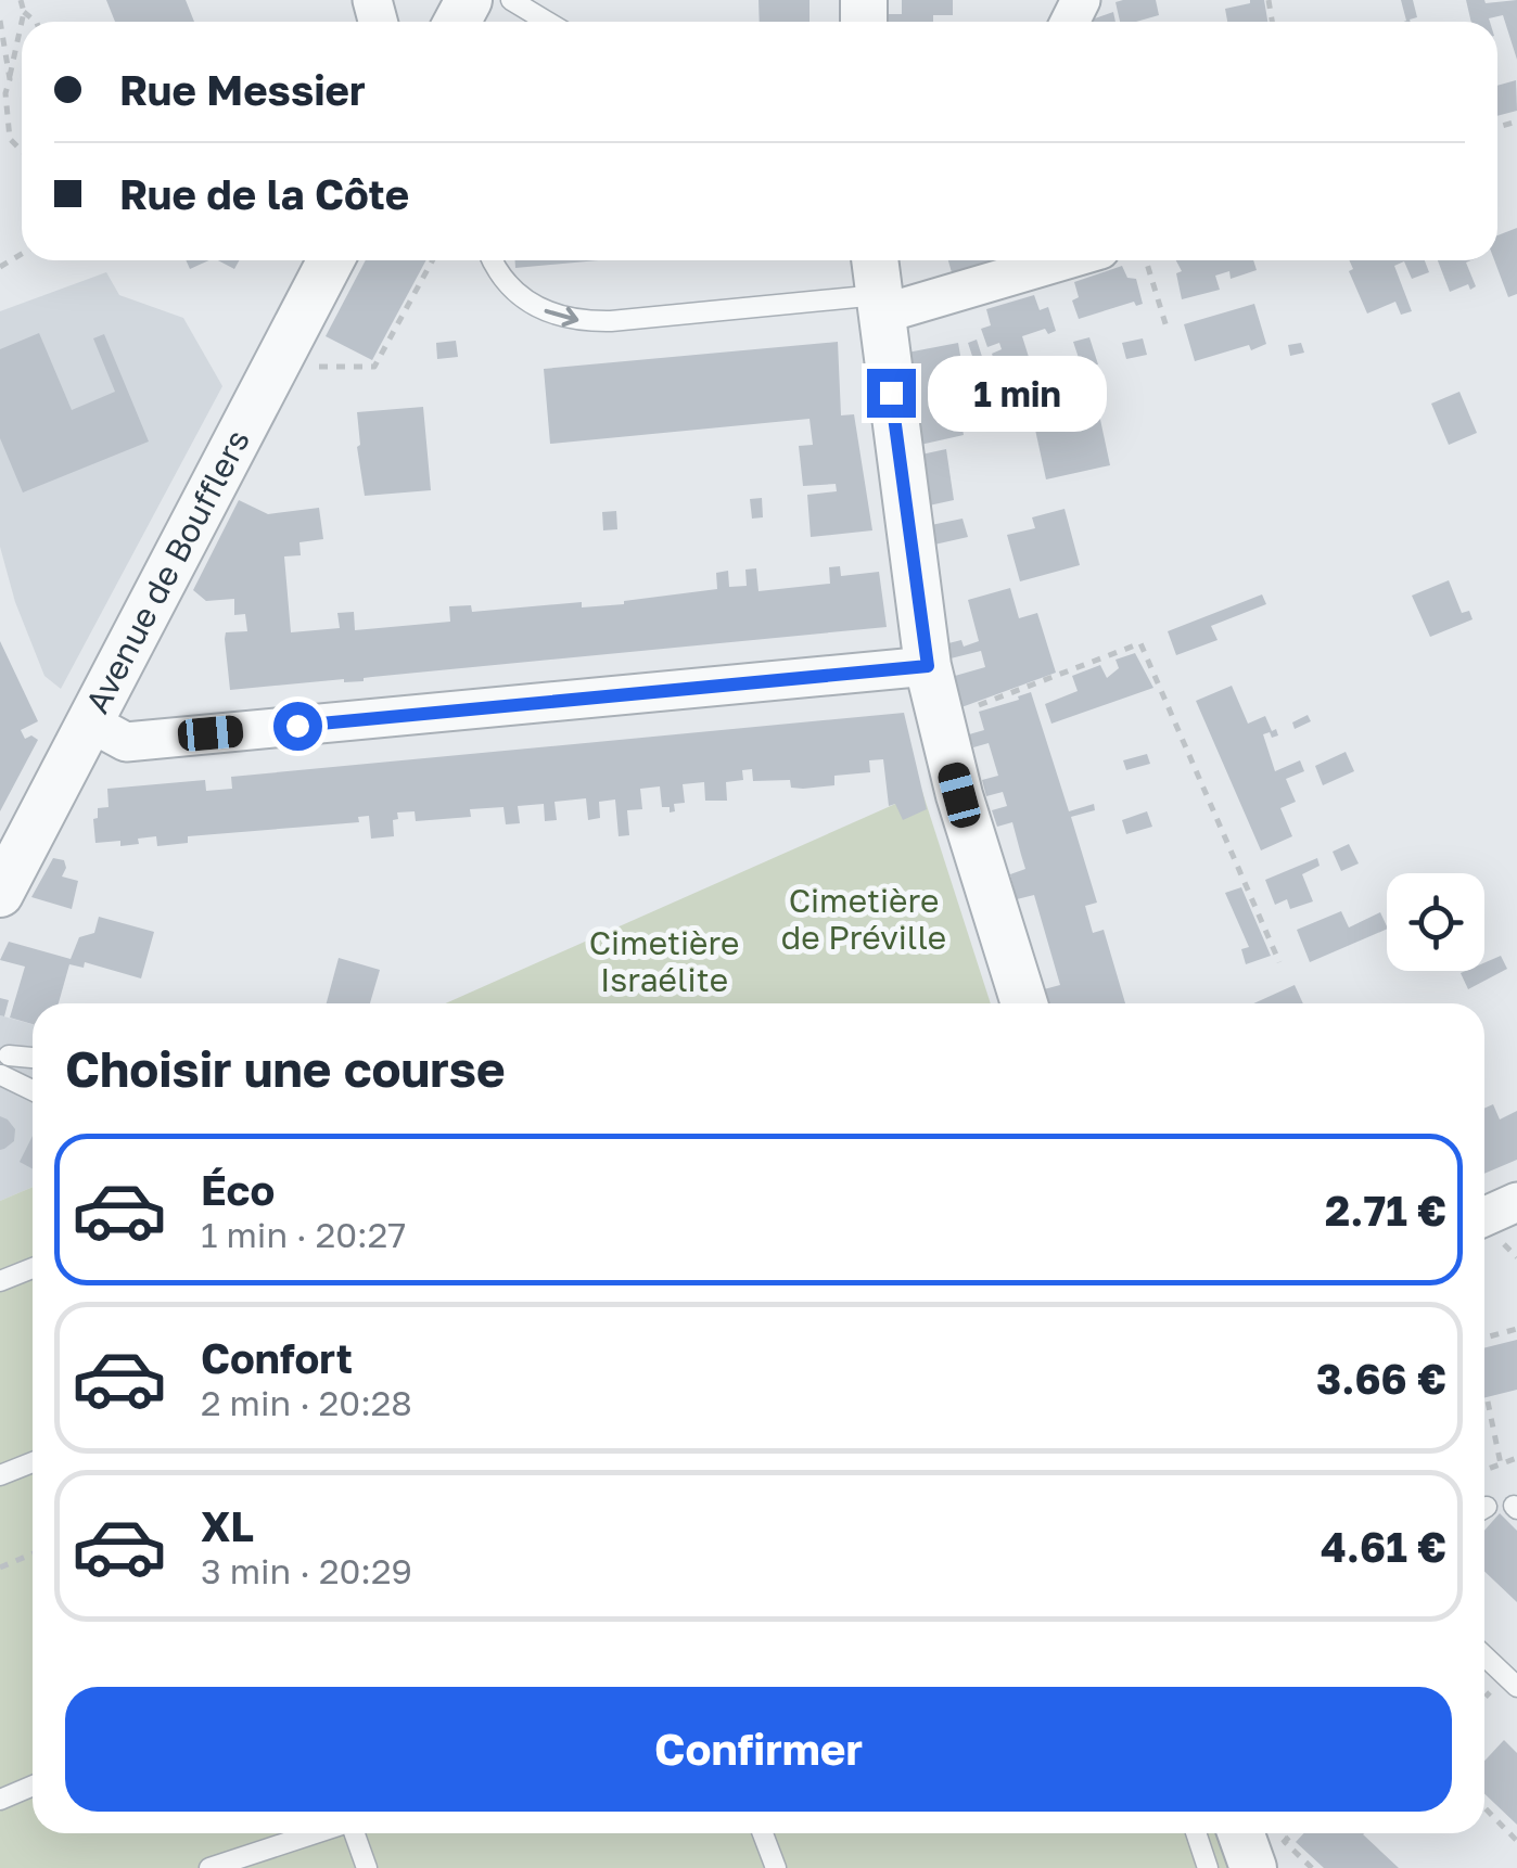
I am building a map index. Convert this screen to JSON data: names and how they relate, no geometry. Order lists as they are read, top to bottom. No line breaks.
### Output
{"streets":{"street":["Avenue de Boufflers"]},"parks":["Cimetière de Préville","Cimetière Israélite"],"page":{"banner":["Rue Messier","Rue de la Côte"],"bubble":"1 min","heading":"Choisir une course","list":[{"name":"Éco","note":"1 min · 20:27","value":"2.71 €"},{"name":"Confort","note":"2 min · 20:28","value":"3.66 €"},{"name":"XL","note":"3 min · 20:29","value":"4.61 €"}],"buttons":"Confirmer"}}
